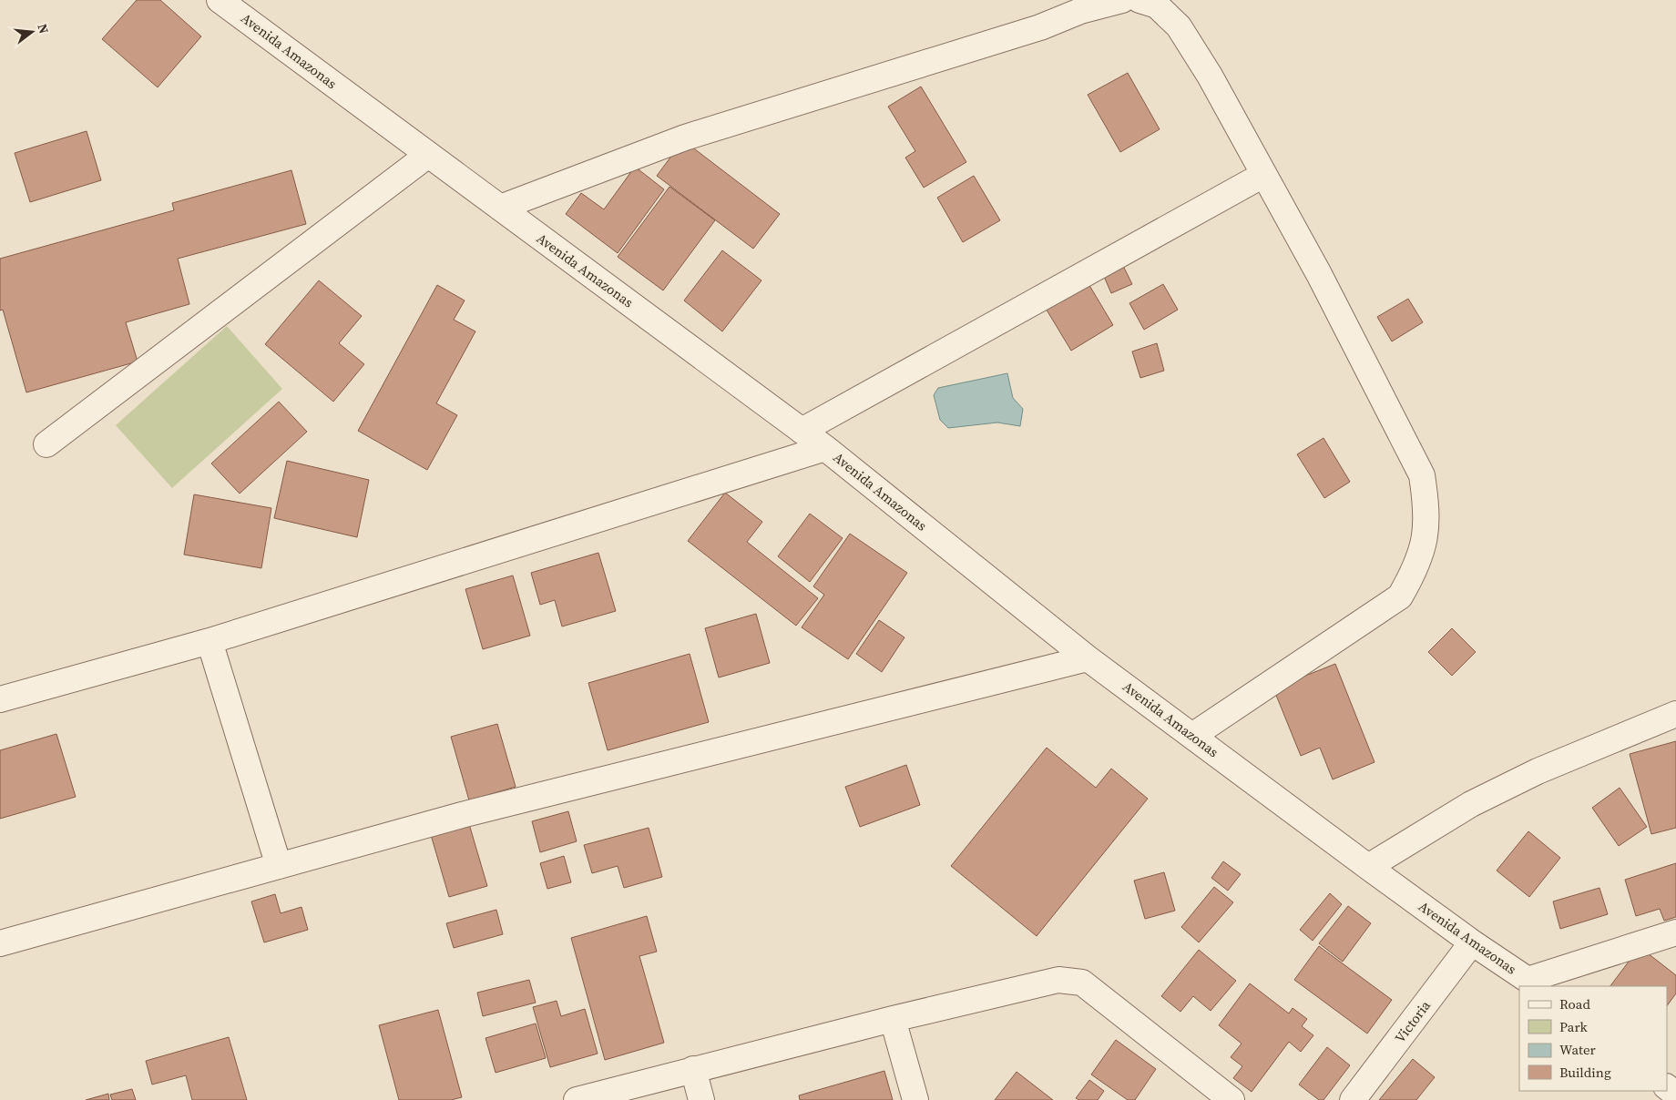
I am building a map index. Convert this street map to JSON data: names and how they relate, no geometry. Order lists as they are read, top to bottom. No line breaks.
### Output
{"streets":{"street":["Avenida Amazonas","Victoria"]},"crossings":[["Avenida Amazonas","Victoria"]],"legend":["Road","Park","Water","Building"],"north":"right"}
